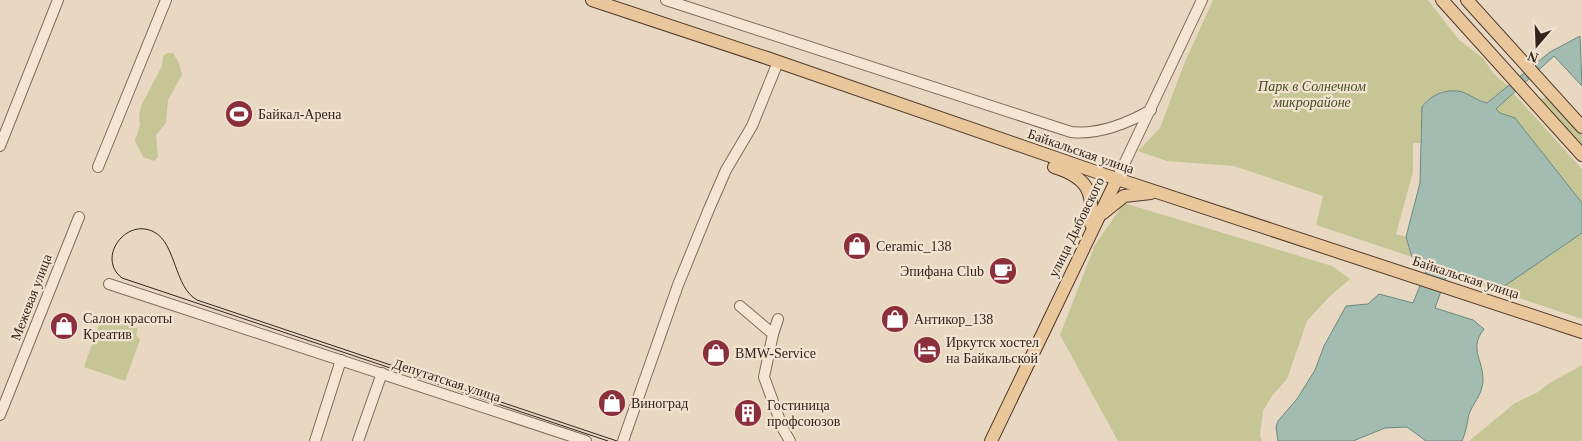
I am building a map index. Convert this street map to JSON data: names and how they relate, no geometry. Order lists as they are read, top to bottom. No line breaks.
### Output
{"streets":{"main road":["Байкальская улица","улица Дыбовского"],"street":["Межевая улица","Депутатская улица"]},"crossings":[["Байкальская улица","улица Дыбовского"]],"parks":["Парк в Солнечном микрорайоне"],"places":{"sports":["Байкал-Арена"],"shop":["Сeramic_138","Антикор_138","Салон красоты Креатив","BMW-Service","Виноград"],"cafe":["Эпифана Club"],"hotel":["Иркутск хостел на Байкальской"],"building":["Гостиница профсоюзов"]},"north":"bottom"}
